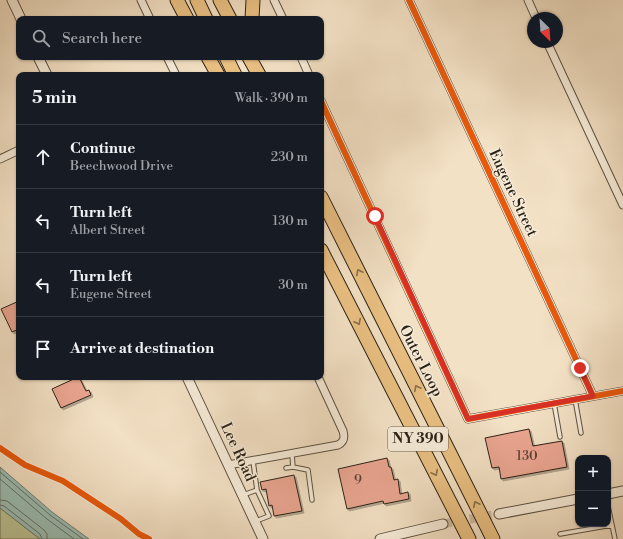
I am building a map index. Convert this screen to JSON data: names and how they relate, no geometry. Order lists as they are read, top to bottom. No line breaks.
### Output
{"streets":{"highway":["Outer Loop","NY 390"],"street":["Eugene Street","Lee Road"]},"house_numbers":["130","9"],"north":"bottom right","page":{"search":"Search here","heading":["5 min","Walk · 390 m"],"list":[["Continue","Beechwood Drive","230 m"],["Turn left","Albert Street","130 m"],["Turn left","Eugene Street","30 m"],"Arrive at destination"],"map_buttons":["+","−"]}}
